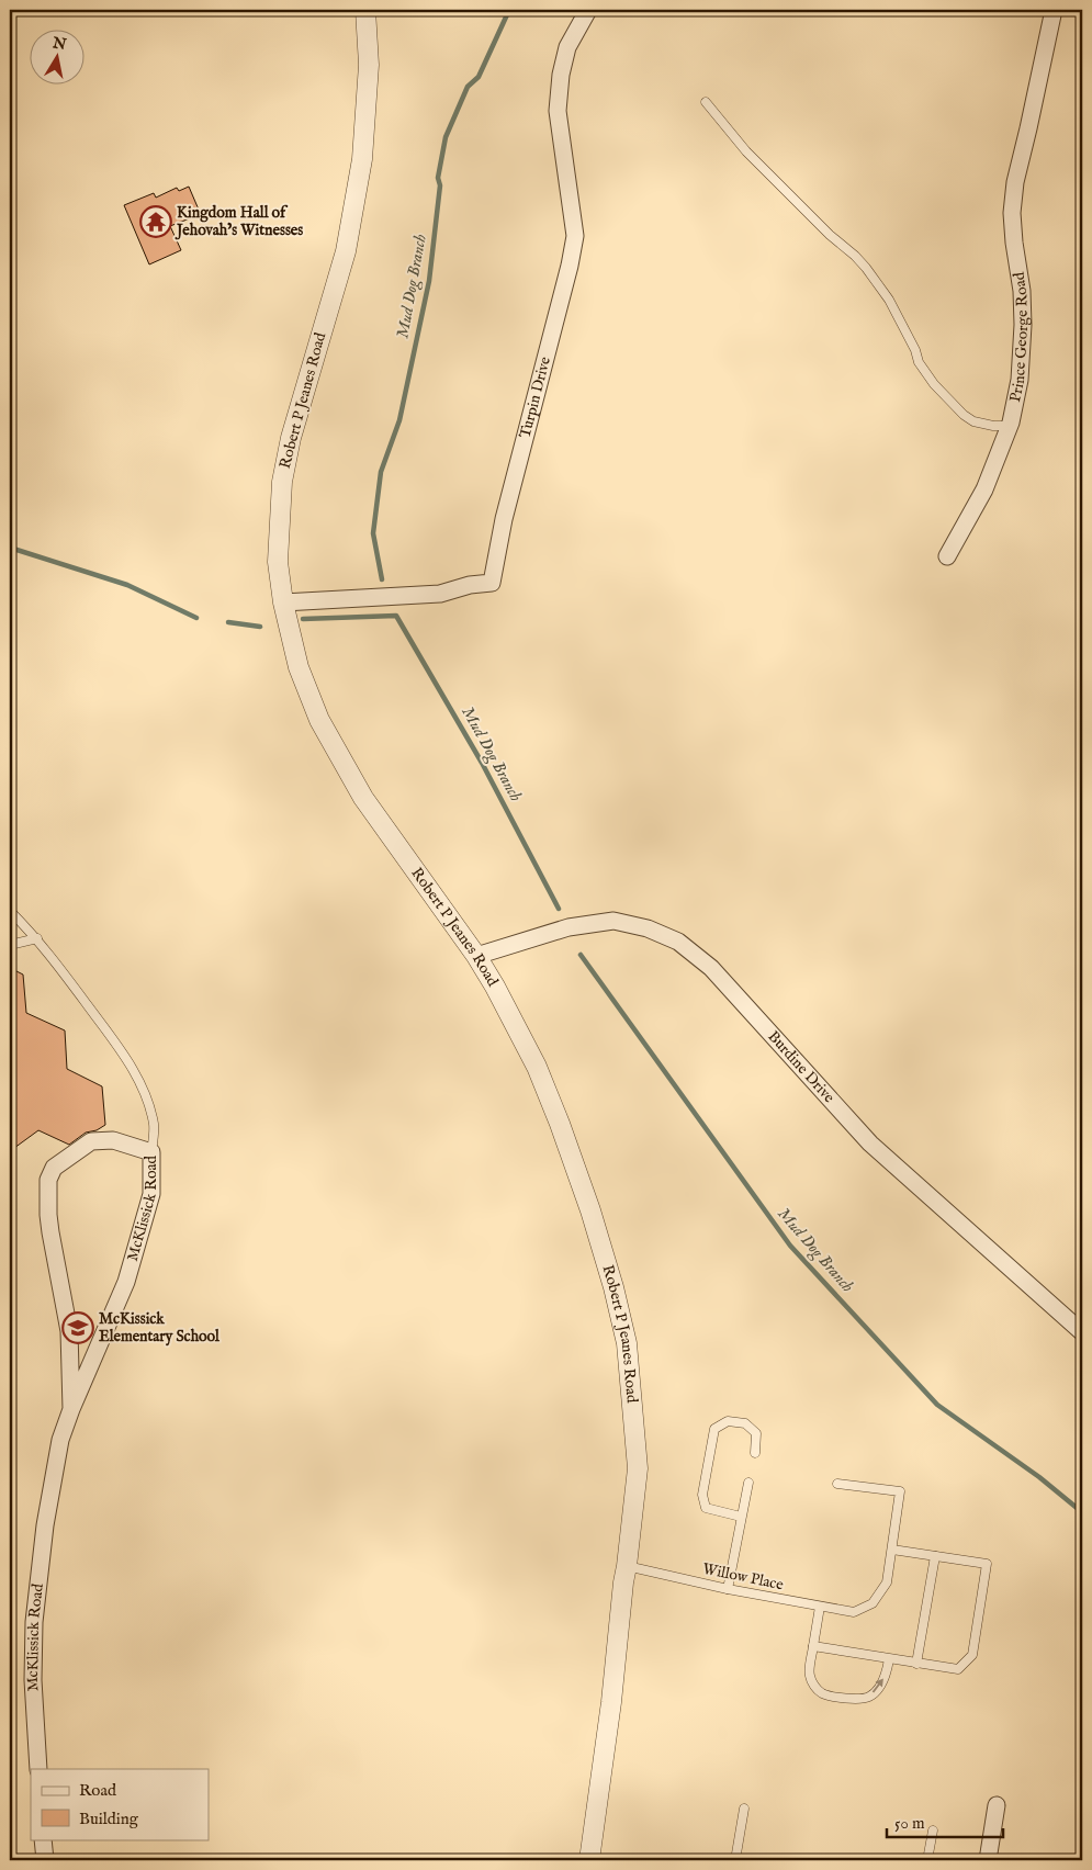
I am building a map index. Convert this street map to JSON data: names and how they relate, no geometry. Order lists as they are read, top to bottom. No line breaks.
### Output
{"streets":{"street":["Prince George Road","Turpin Drive","Robert P Jeanes Road","Burdine Drive","McKlissick Road"],"lane":["Willow Place"]},"crossings":[["Turpin Drive","Robert P Jeanes Road"],["Robert P Jeanes Road","Burdine Drive"],["Robert P Jeanes Road","Willow Place"]],"water":["Mud Dog Branch"],"places":{"temple":["Kingdom Hall of Jehovah’s Witnesses"],"school or university":["McKissick Elementary School"]},"legend":["Road","Building"],"scale_bar":"50 m","north":"top"}
